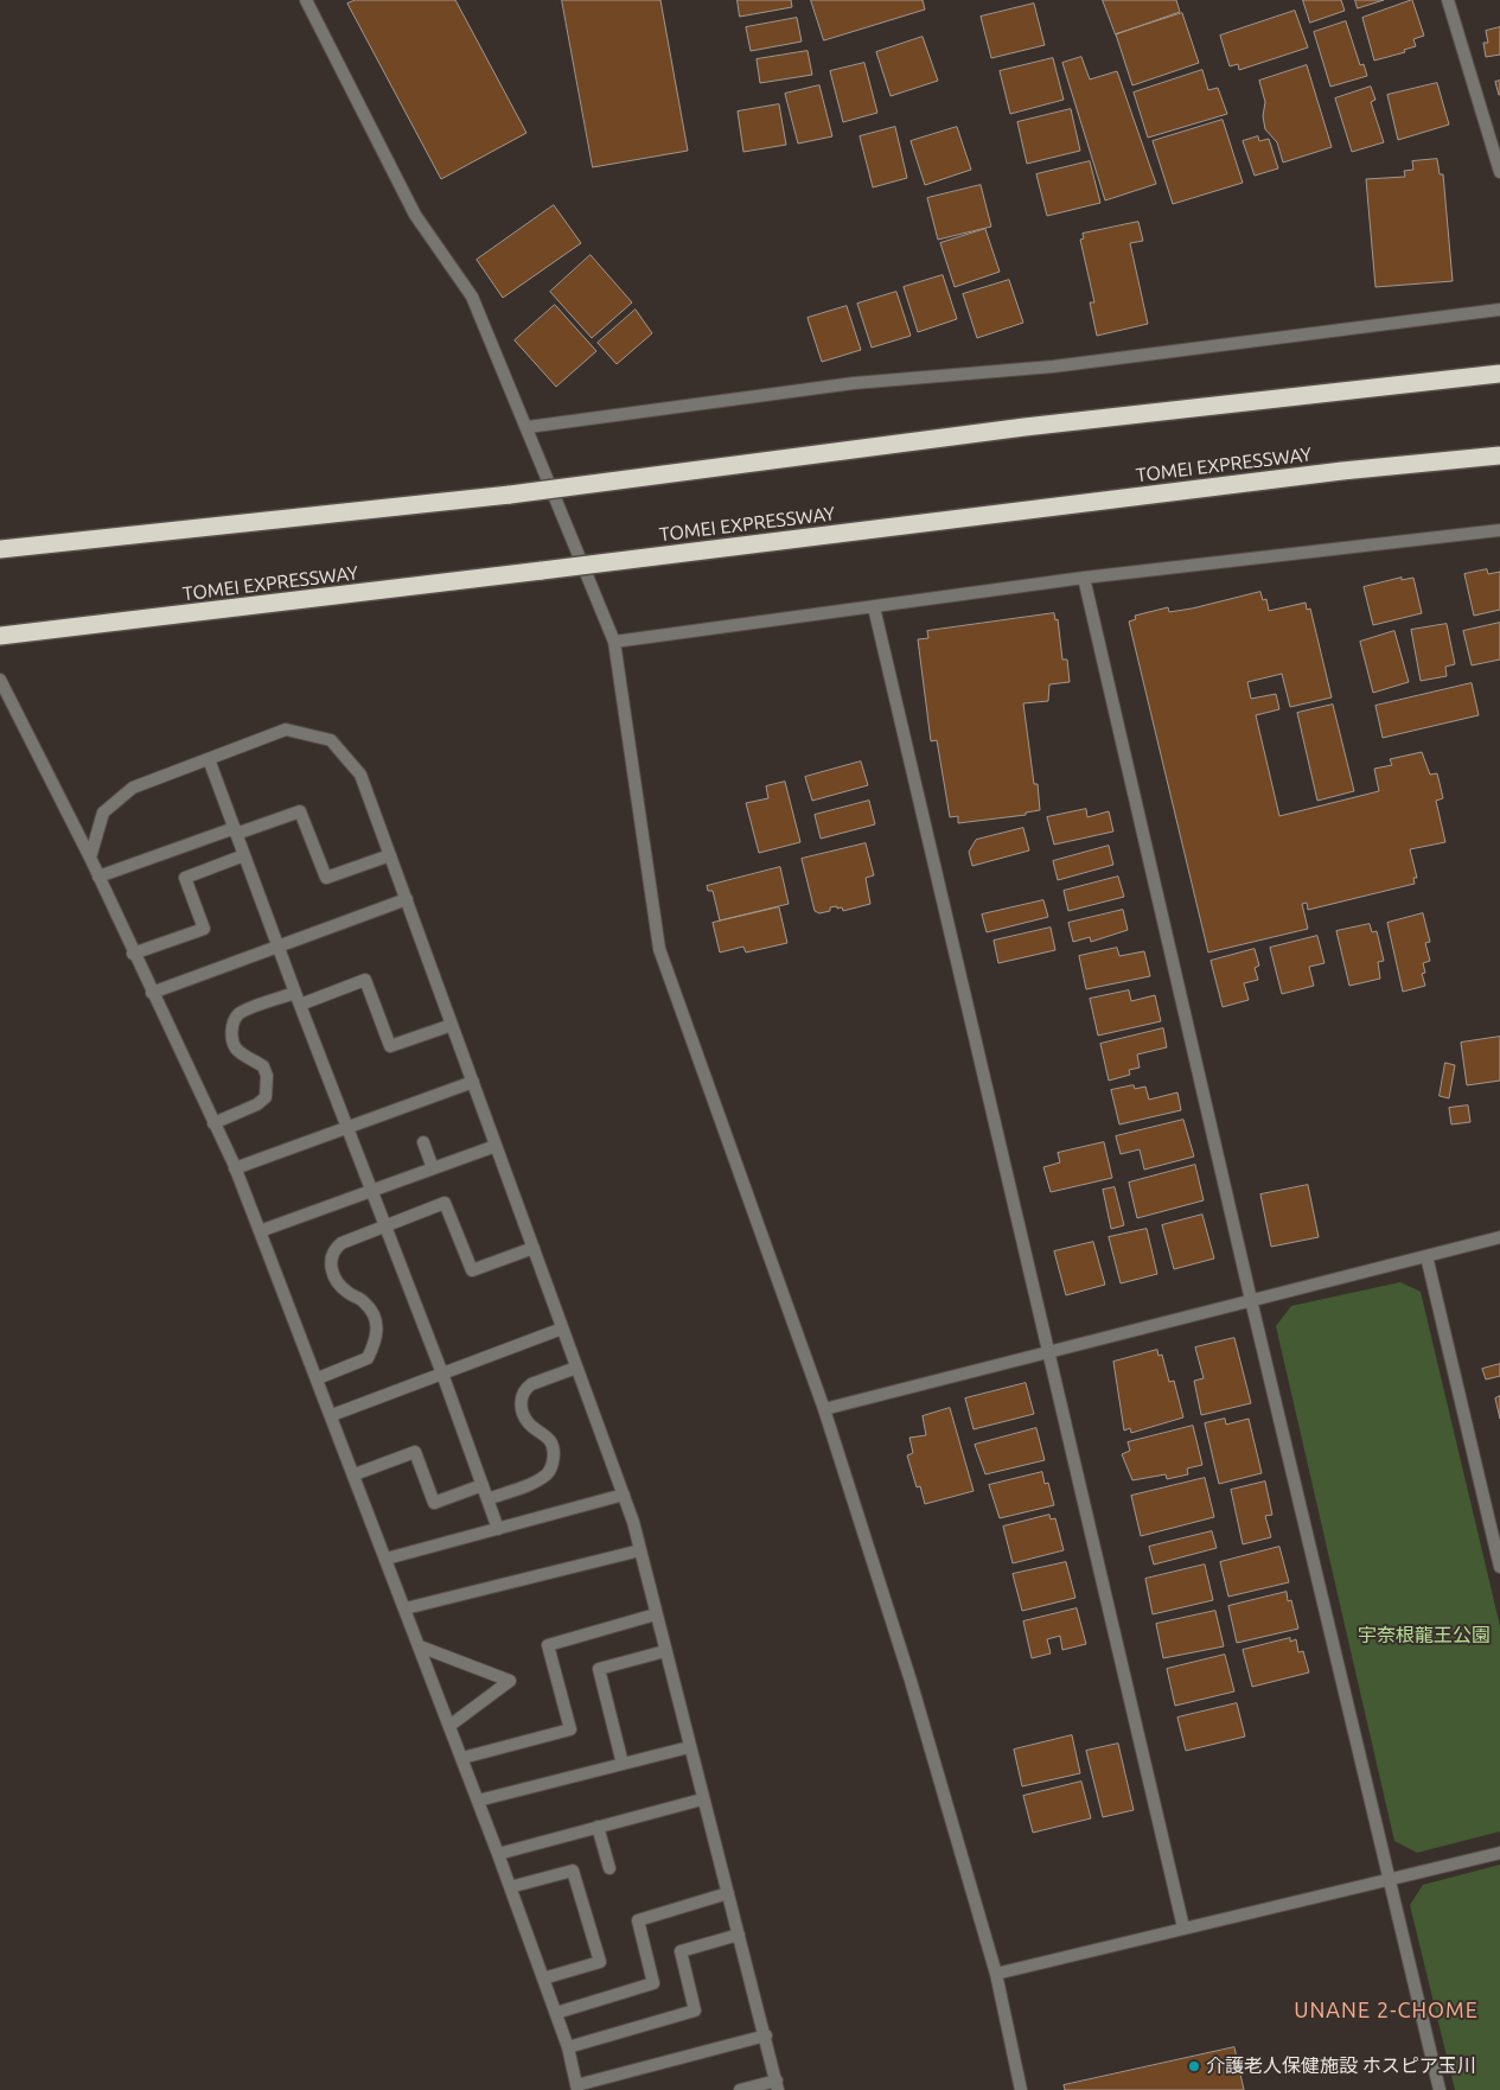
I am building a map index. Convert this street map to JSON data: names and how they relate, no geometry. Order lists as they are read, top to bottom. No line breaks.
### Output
{"streets":{"highway":["TOMEI EXPRESSWAY"]},"districts":["UNANE 2-CHOME"],"parks":["宇奈根龍王公園"],"places":["介護老人保健施設 ホスピア玉川"]}
